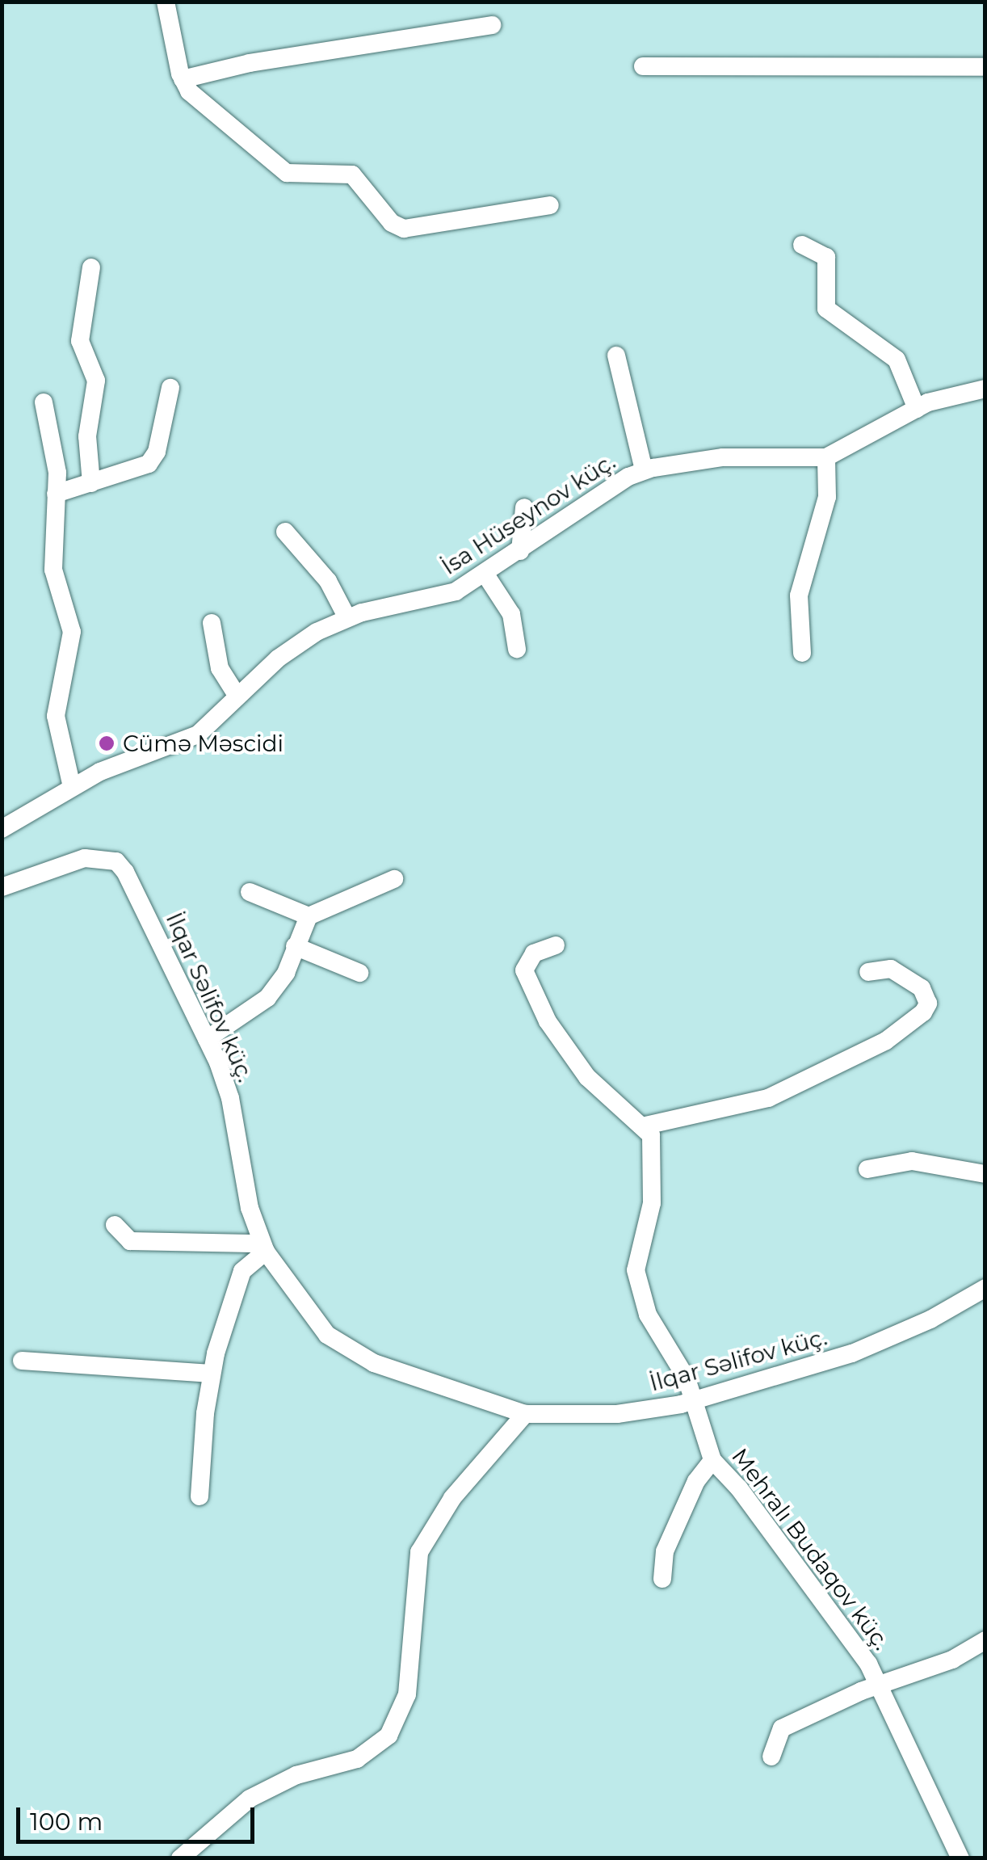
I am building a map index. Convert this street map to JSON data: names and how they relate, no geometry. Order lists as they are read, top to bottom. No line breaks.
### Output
{"streets":{"street":["İsa Hüseynov küç.","İlqar Səlifov küç.","Mehralı Budaqov küç."]},"crossings":[["İlqar Səlifov küç.","Mehralı Budaqov küç."]],"places":["Cümə Məscidi"],"scale_bar":"100 m"}
